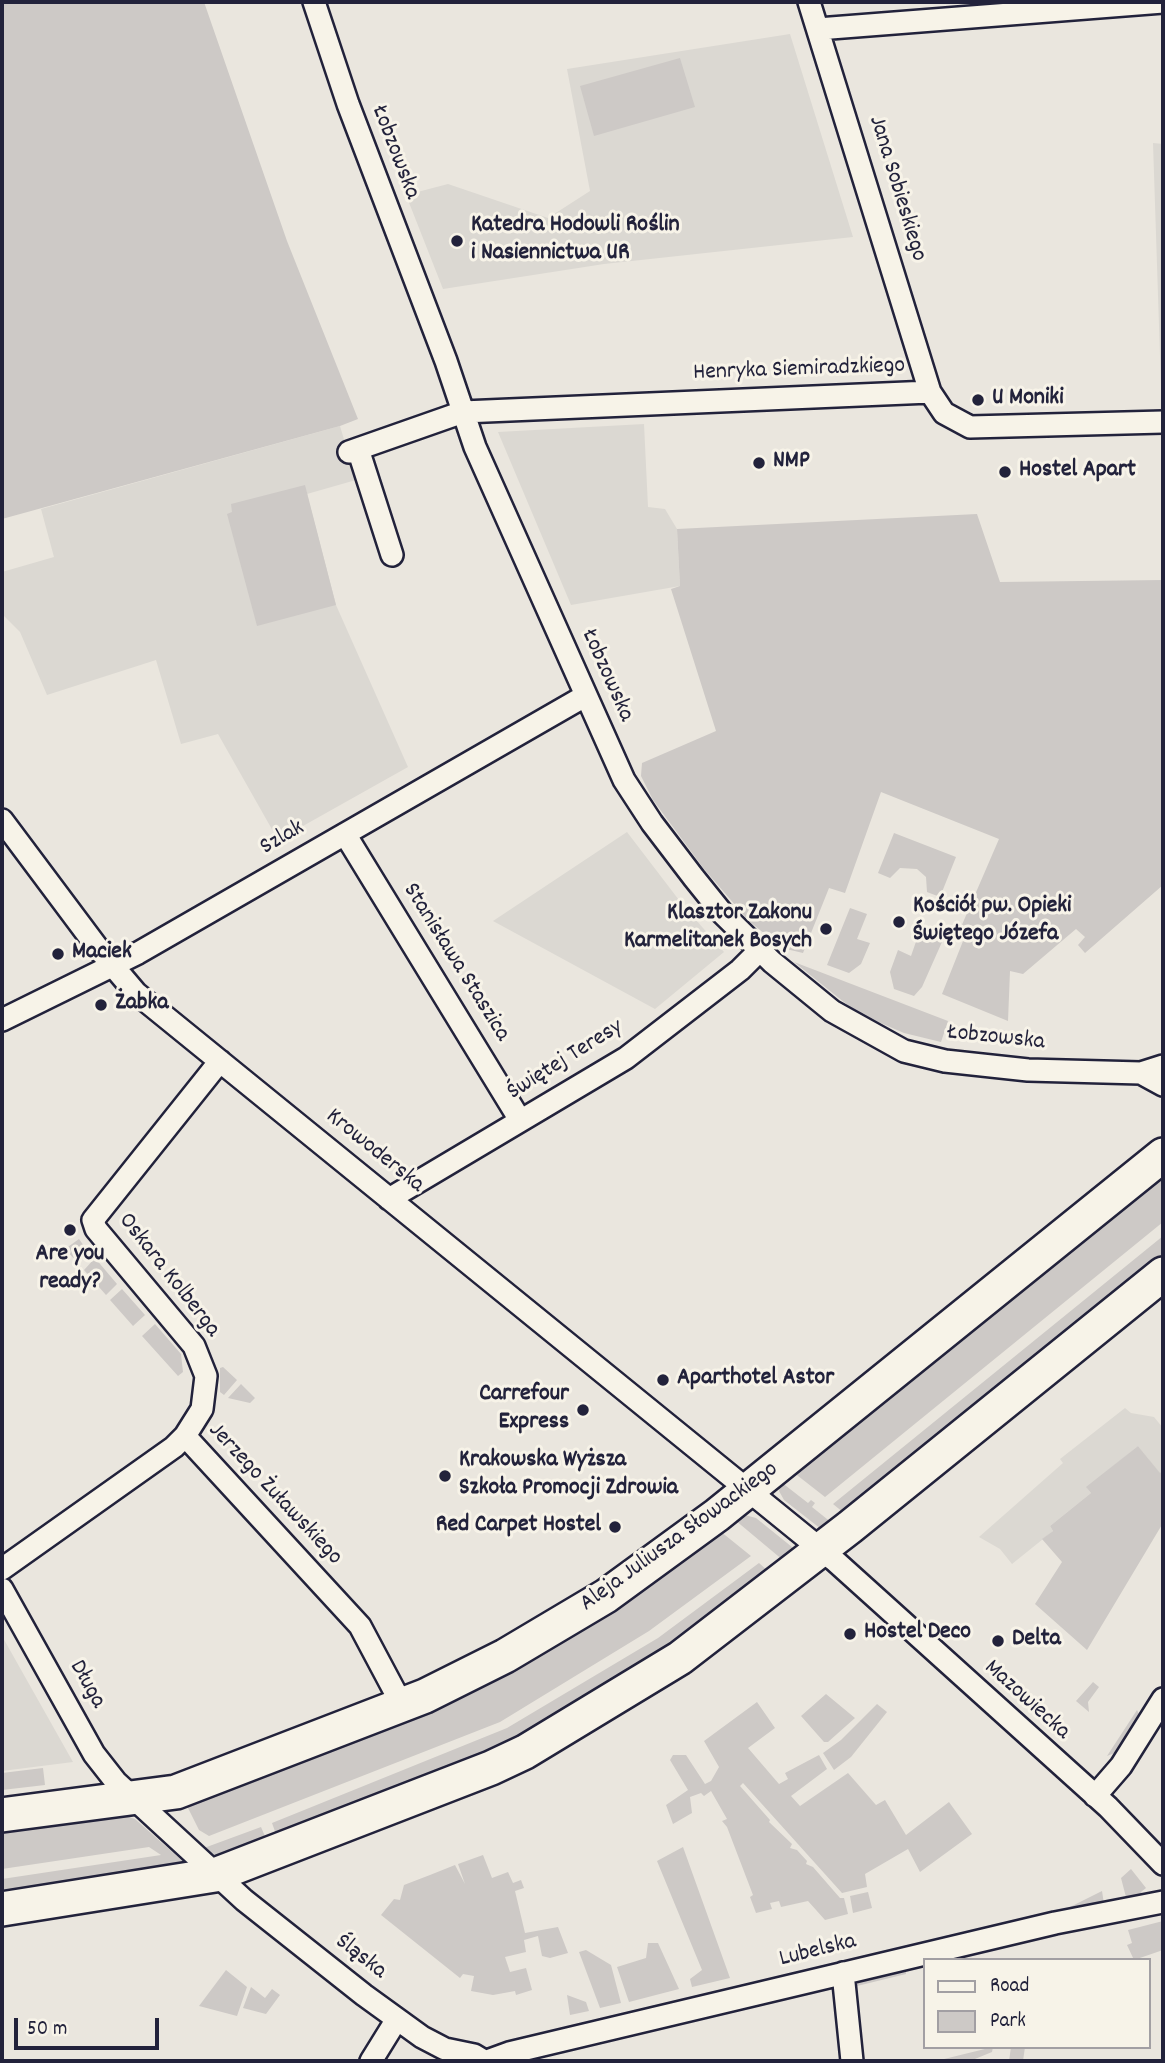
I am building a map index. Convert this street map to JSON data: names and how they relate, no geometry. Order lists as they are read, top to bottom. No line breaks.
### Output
{"streets":{"main road":["Aleja Juliusza Słowackiego"],"street":["Łobzowska","Jana Sobieskiego","Henryka Siemiradzkiego","Szlak","Stanisława Staszica","Świętej Teresy","Krowoderska","Oskara Kolberga","Jerzego Żuławskiego","Długa","Mazowiecka","Lubelska","Śląska"]},"crossings":[["Łobzowska","Henryka Siemiradzkiego"],["Łobzowska","Szlak"],["Łobzowska","Świętej Teresy"],["Jana Sobieskiego","Henryka Siemiradzkiego"],["Szlak","Stanisława Staszica"],["Szlak","Krowoderska"],["Stanisława Staszica","Świętej Teresy"],["Świętej Teresy","Krowoderska"],["Krowoderska","Oskara Kolberga"],["Krowoderska","Aleja Juliusza Słowackiego"],["Krowoderska","Mazowiecka"],["Oskara Kolberga","Jerzego Żuławskiego"],["Jerzego Żuławskiego","Aleja Juliusza Słowackiego"],["Aleja Juliusza Słowackiego","Długa"],["Długa","Śląska"],["Lubelska","Śląska"]],"places":["Katedra Hodowli Roślin i Nasiennictwa UR","U Moniki","NMP","Hostel Apart","Kościół pw. Opieki Świętego Józefa","Klasztor Zakonu Karmelitanek Bosych","Maciek","Żabka","Are you ready?","Aparthotel Astor","Carrefour Express","Krakowska Wyższa Szkoła Promocji Zdrowia","Red Carpet Hostel","Hostel Deco","Delta"],"legend":["Road","Park"],"scale_bar":"50 m"}
